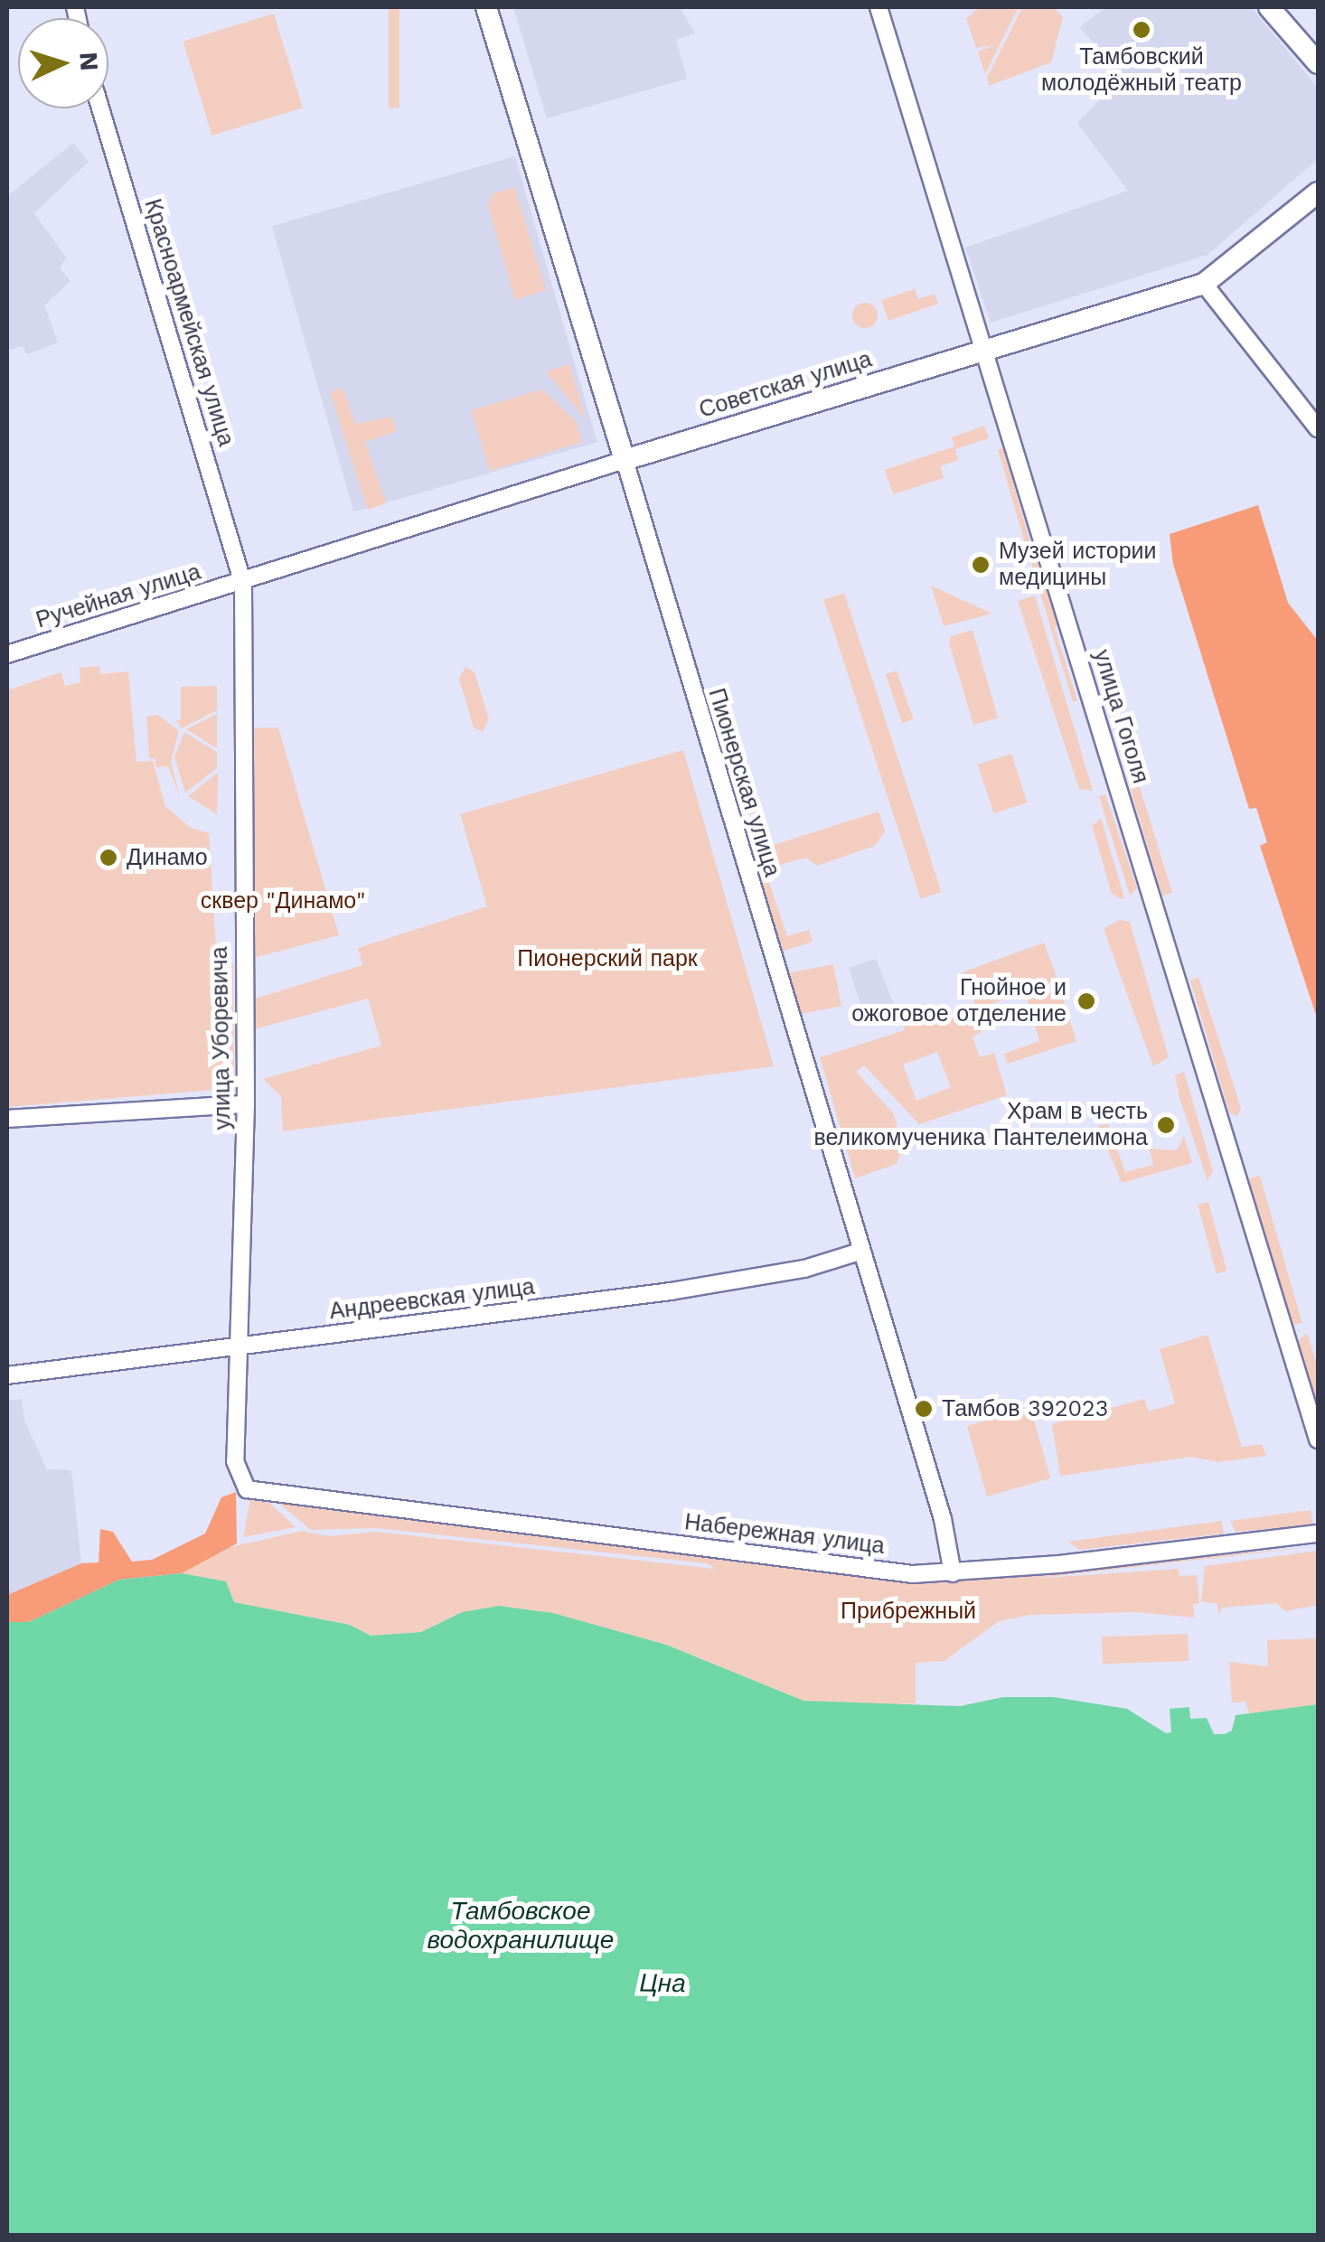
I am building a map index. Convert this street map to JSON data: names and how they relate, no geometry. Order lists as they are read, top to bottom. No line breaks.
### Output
{"streets":{"main road":["Советская улица","Пионерская улица"],"street":["Красноармейская улица","Ручейная улица","улица Гоголя","улица Уборевича","Андреевская улица","Набережная улица"]},"crossings":[["Красноармейская улица","Советская улица"],["Красноармейская улица","Ручейная улица"],["Красноармейская улица","улица Уборевича"],["Советская улица","Ручейная улица"],["Советская улица","улица Гоголя"],["Советская улица","Пионерская улица"],["Советская улица","улица Уборевича"],["Ручейная улица","улица Уборевича"],["Пионерская улица","Андреевская улица"],["Пионерская улица","Набережная улица"],["улица Уборевича","Андреевская улица"],["улица Уборевича","Набережная улица"]],"water":["Тамбовское водохранилище","Цна"],"parks":["сквер \"Динамо\"","Пионерский парк","Прибрежный"],"places":["Тамбовский молодёжный театр","Музей истории медицины","Динамо","Гнойное и ожоговое отделение","Храм в честь великомученика Пантелеимона","Тамбов 392023"],"north":"right"}
